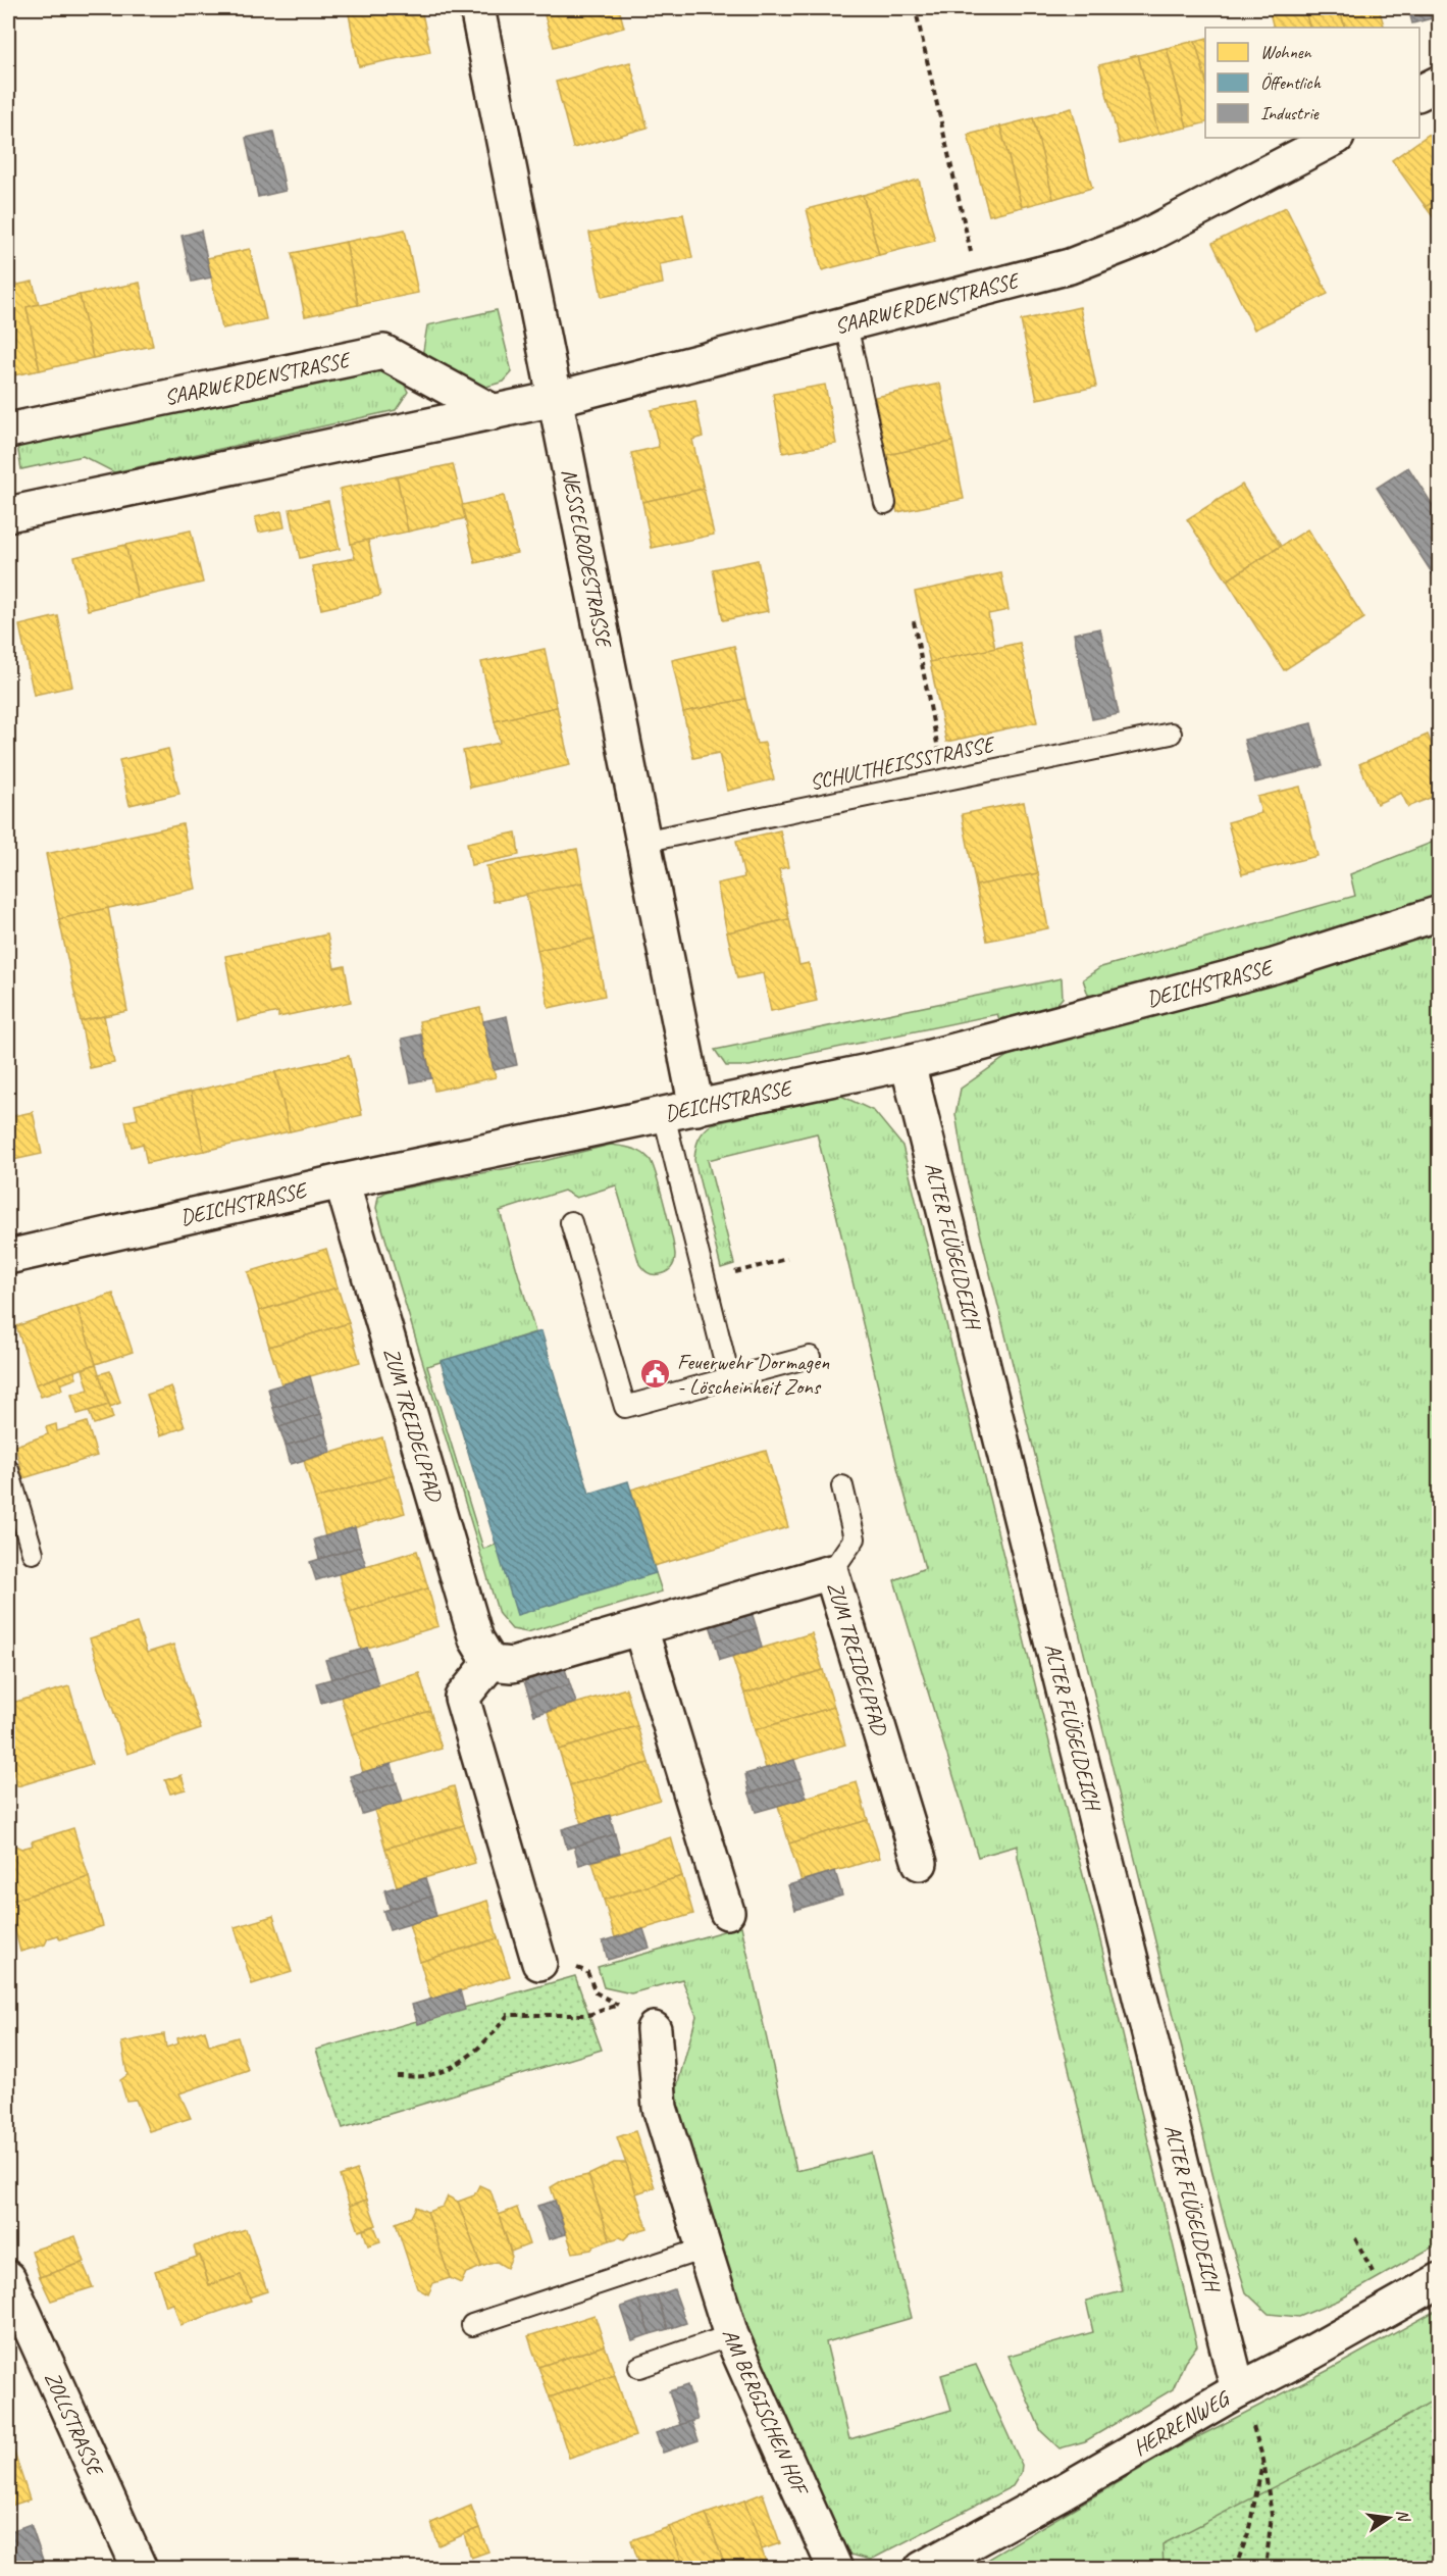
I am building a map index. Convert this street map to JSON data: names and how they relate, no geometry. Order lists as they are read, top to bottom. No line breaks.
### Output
{"streets":{"street":["SAARWERDENSTRASSE","NESSELRODESTRASSE","DEICHSTRASSE","ALTER FLÜGELDEICH","ZUM TREIDELPFAD","AM BERGISCHEN HOF","ZOLLSTRASSE","HERRENWEG"],"lane":["SCHULTHEISSSTRASSE"]},"crossings":[["SAARWERDENSTRASSE","NESSELRODESTRASSE"],["NESSELRODESTRASSE","SCHULTHEISSSTRASSE"],["NESSELRODESTRASSE","DEICHSTRASSE"],["DEICHSTRASSE","ALTER FLÜGELDEICH"],["DEICHSTRASSE","ZUM TREIDELPFAD"],["ALTER FLÜGELDEICH","HERRENWEG"]],"places":{"public building":["Feuerwehr Dormagen - Löscheinheit Zons"]},"legend":["Wohnen","Öffentlich","Industrie"],"north":"right"}
